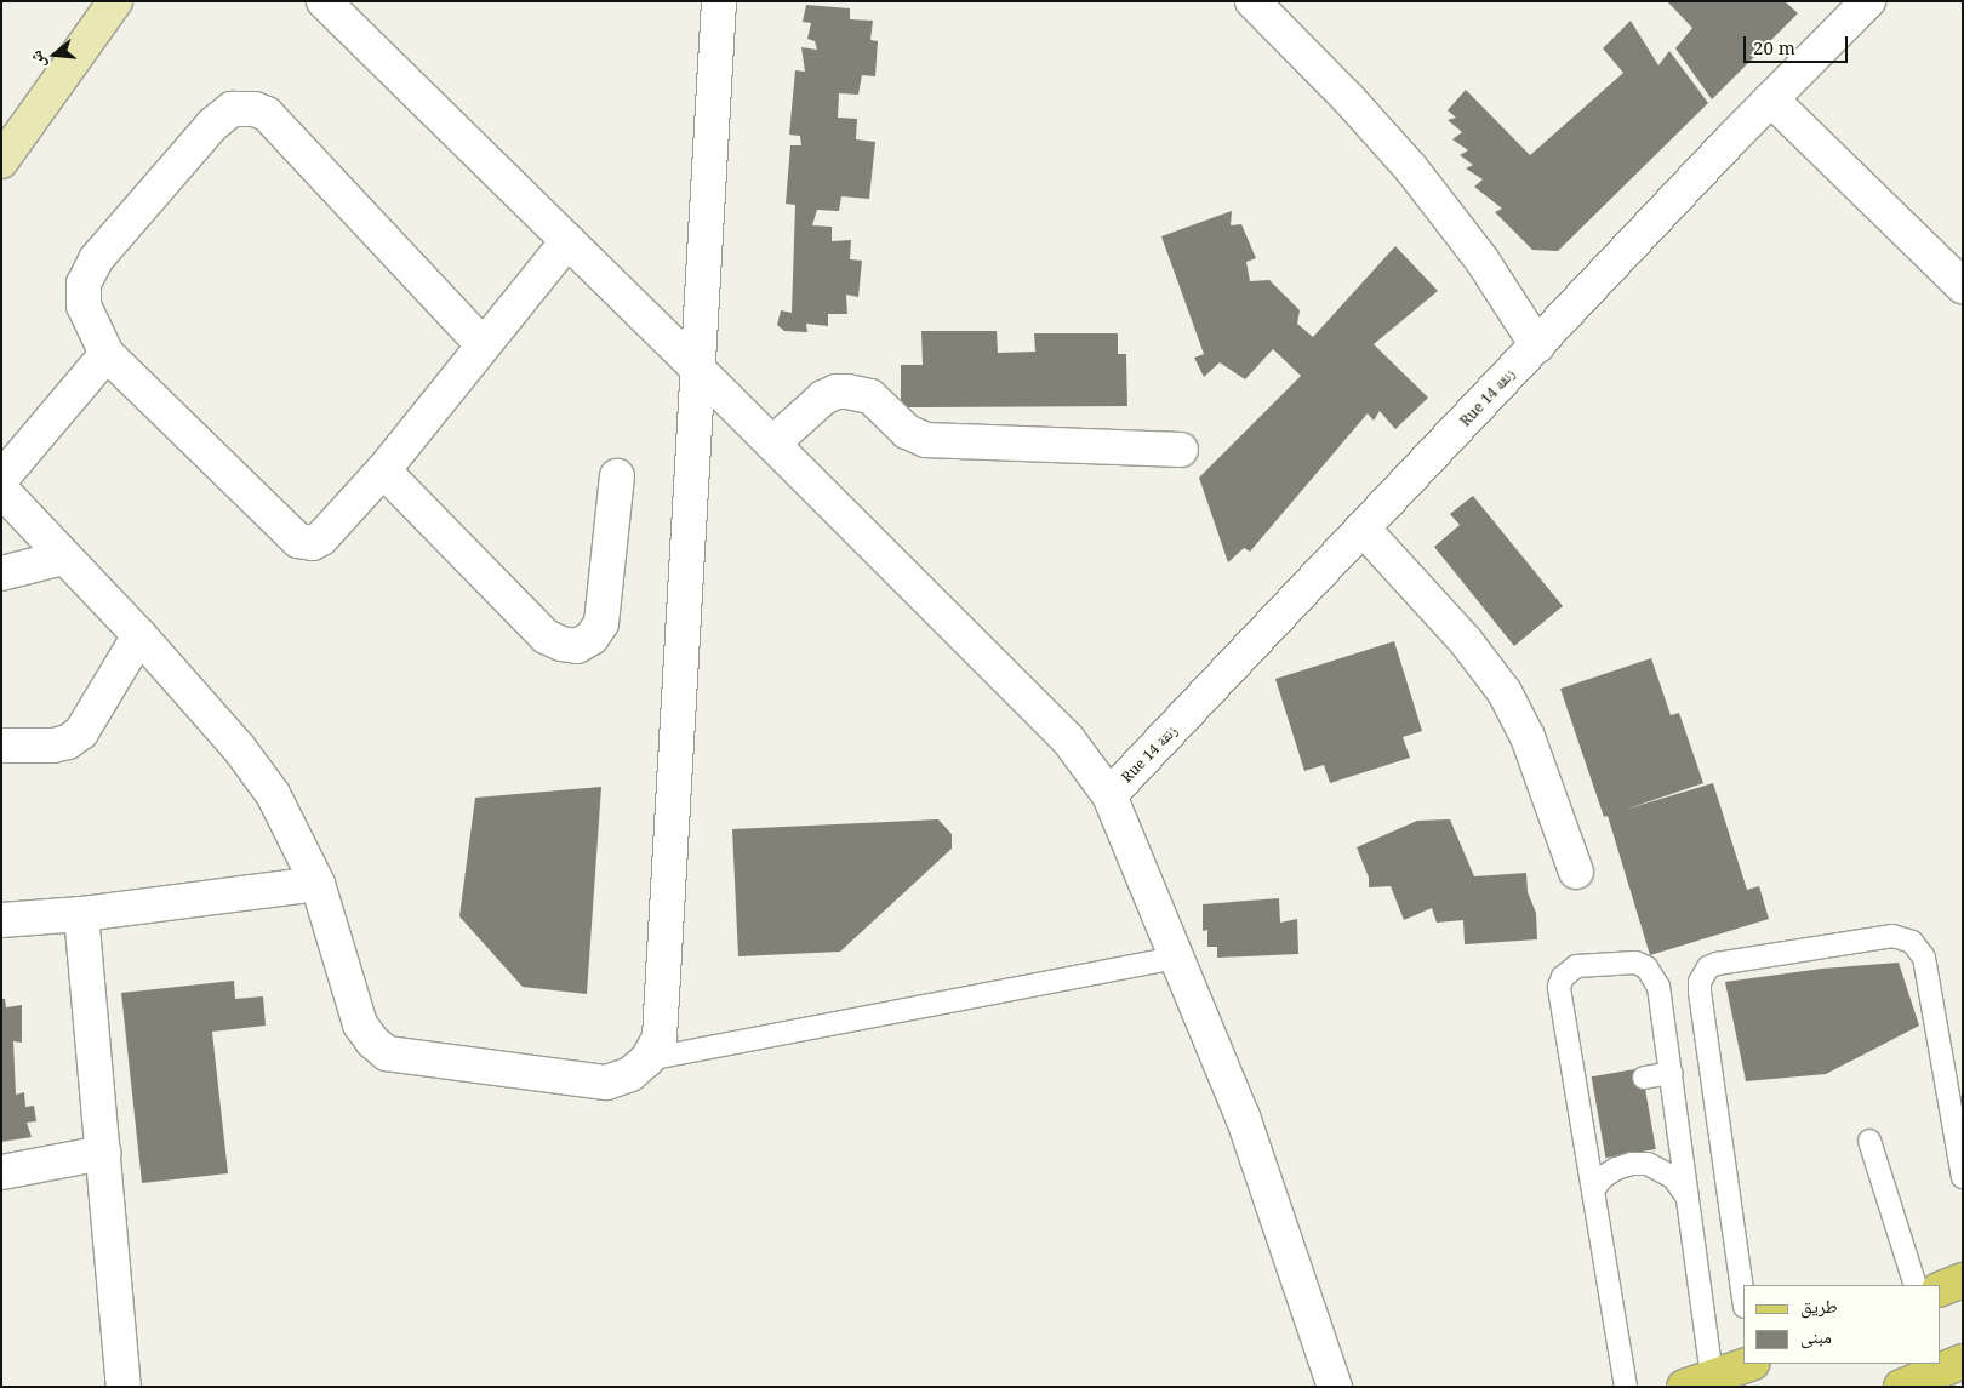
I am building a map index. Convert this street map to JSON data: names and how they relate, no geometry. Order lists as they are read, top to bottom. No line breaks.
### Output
{"streets":{"street":["Rue 14 زنقة"]},"legend":["طريق","مبنى"],"scale_bar":"20 m","north":"left"}
